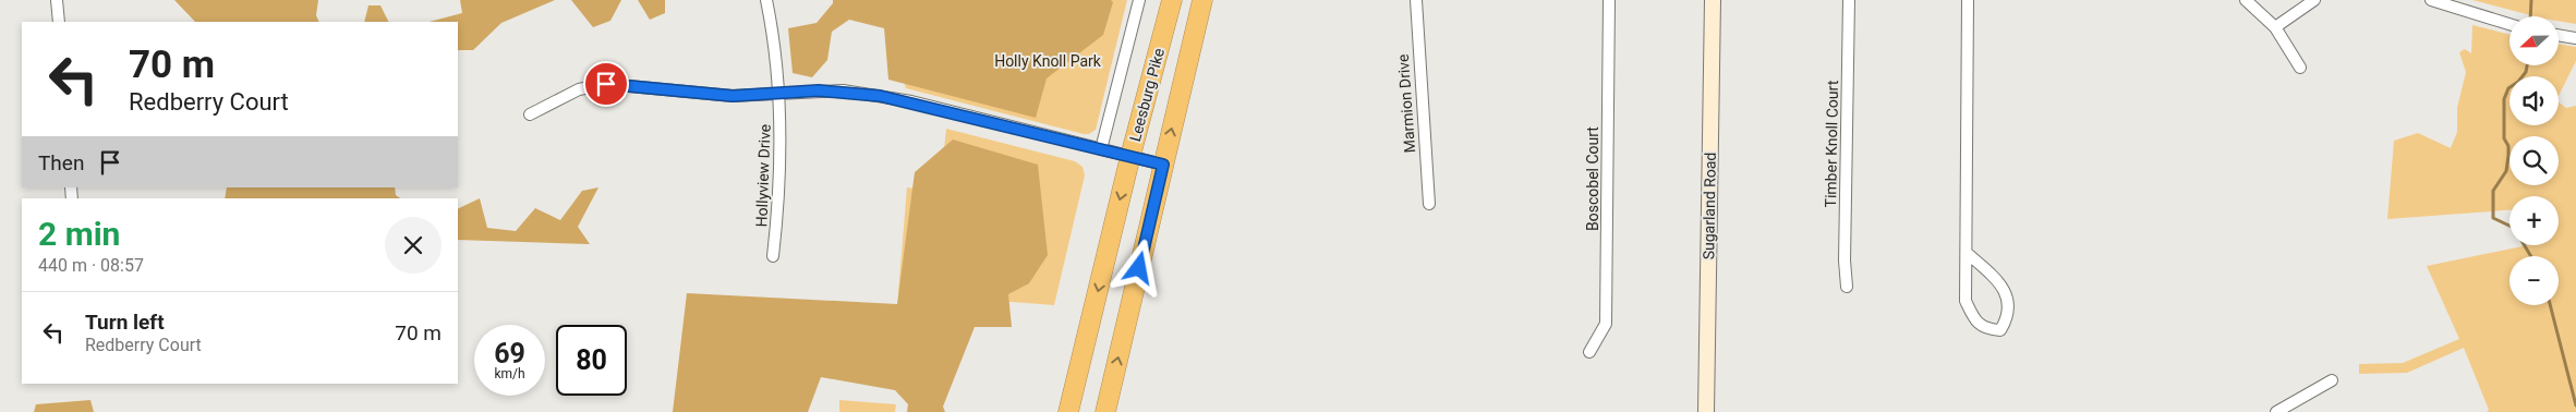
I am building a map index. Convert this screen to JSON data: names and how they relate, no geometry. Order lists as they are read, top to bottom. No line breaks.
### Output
{"streets":{"highway":["Leesburg Pike"],"street":["Marmion Drive","Timber Knoll Court","Hollyview Drive","Boscobel Court","Sugarland Road"]},"parks":["Holly Knoll Park"],"north":"left","page":{"map_buttons":["+","−"],"turn":["70 m","Redberry Court"],"then":"Then","heading":["2 min","440 m · 08:57"],"list":[{"name":"Turn left","note":"Redberry Court","value":"70 m"}],"speed":"69 km/h","limit":"80"}}
